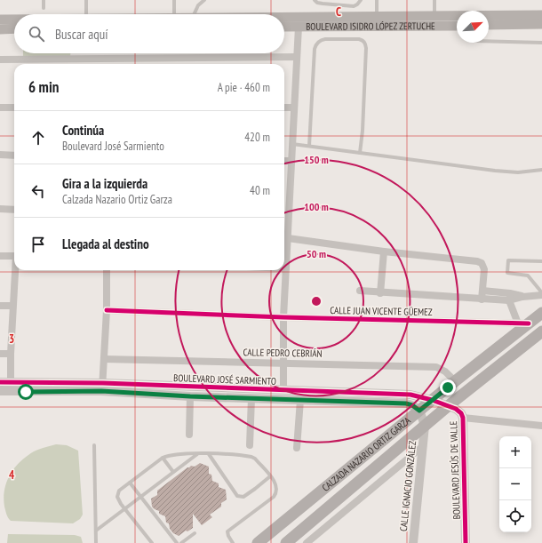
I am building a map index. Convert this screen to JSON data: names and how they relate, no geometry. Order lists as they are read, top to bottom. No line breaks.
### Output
{"streets":{"main road":["BOULEVARD ISIDRO LÓPEZ ZERTUCHE","CALZADA NAZARIO ORTIZ GARZA"],"street":["CALLE JUAN VICENTE GÜEMEZ","CALLE PEDRO CEBRIÁN","BOULEVARD JOSÉ SARMIENTO","BOULEVARD JESÚS DE VALLE","CALLE IGNACIO GONZÁLEZ"]},"crossings":[["CALLE JUAN VICENTE GÜEMEZ","CALZADA NAZARIO ORTIZ GARZA"],["CALLE PEDRO CEBRIÁN","CALZADA NAZARIO ORTIZ GARZA"],["BOULEVARD JOSÉ SARMIENTO","CALZADA NAZARIO ORTIZ GARZA"],["BOULEVARD JOSÉ SARMIENTO","BOULEVARD JESÚS DE VALLE"],["BOULEVARD JOSÉ SARMIENTO","CALLE IGNACIO GONZÁLEZ"],["CALZADA NAZARIO ORTIZ GARZA","BOULEVARD JESÚS DE VALLE"],["CALZADA NAZARIO ORTIZ GARZA","CALLE IGNACIO GONZÁLEZ"]],"north":"top right","page":{"search":"Buscar aquí","heading":["6 min","A pie · 460 m"],"list":[["Continúa","Boulevard José Sarmiento","420 m"],["Gira a la izquierda","Calzada Nazario Ortiz Garza","40 m"],"Llegada al destino"],"map_buttons":["+","−"]},"grid":{"columns":["C"],"rows":["3","4"]},"rings":["150 m","100 m","50 m"]}
